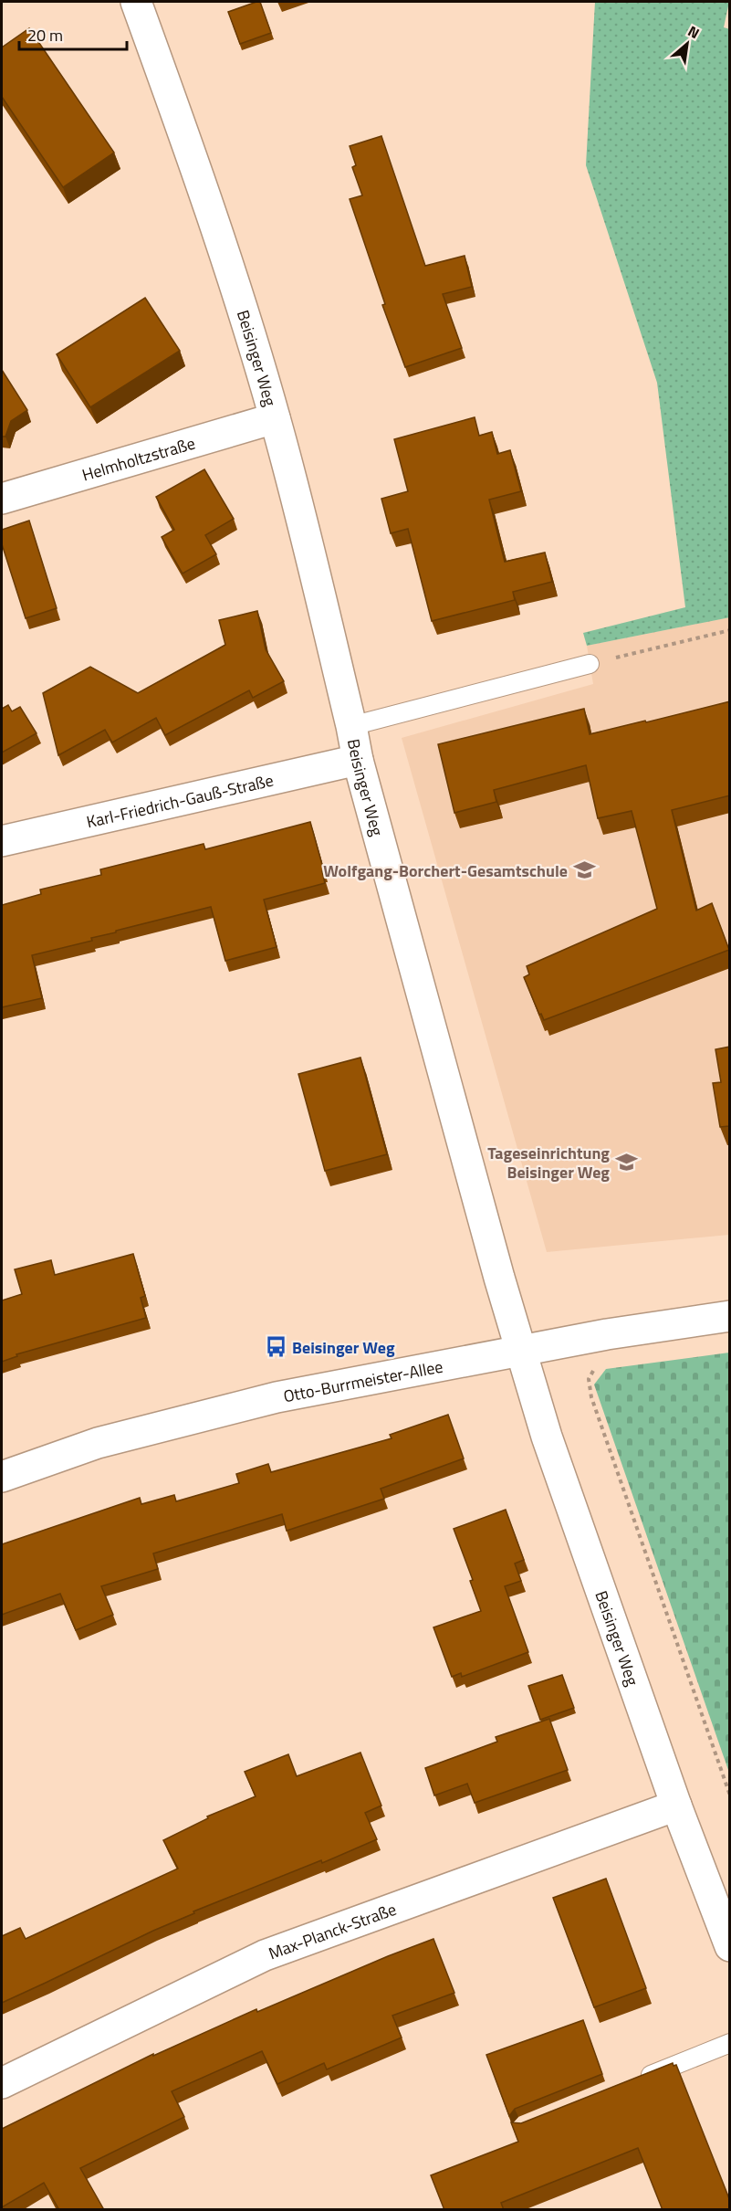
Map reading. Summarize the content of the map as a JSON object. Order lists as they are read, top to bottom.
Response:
{
  "streets": {
    "street": [
      "Beisinger Weg",
      "Helmholtzstraße",
      "Karl-Friedrich-Gauß-Straße",
      "Otto-Burrmeister-Allee",
      "Max-Planck-Straße"
    ]
  },
  "crossings": [
    ["Beisinger Weg", "Helmholtzstraße"],
    ["Beisinger Weg", "Karl-Friedrich-Gauß-Straße"],
    ["Beisinger Weg", "Otto-Burrmeister-Allee"],
    ["Beisinger Weg", "Max-Planck-Straße"]
  ],
  "places": {
    "school or university": ["Wolfgang-Borchert-Gesamtschule", "Tageseinrichtung Beisinger Weg"],
    "bus stop": ["Beisinger Weg"]
  },
  "scale_bar": "20 m",
  "north": "top right"
}
